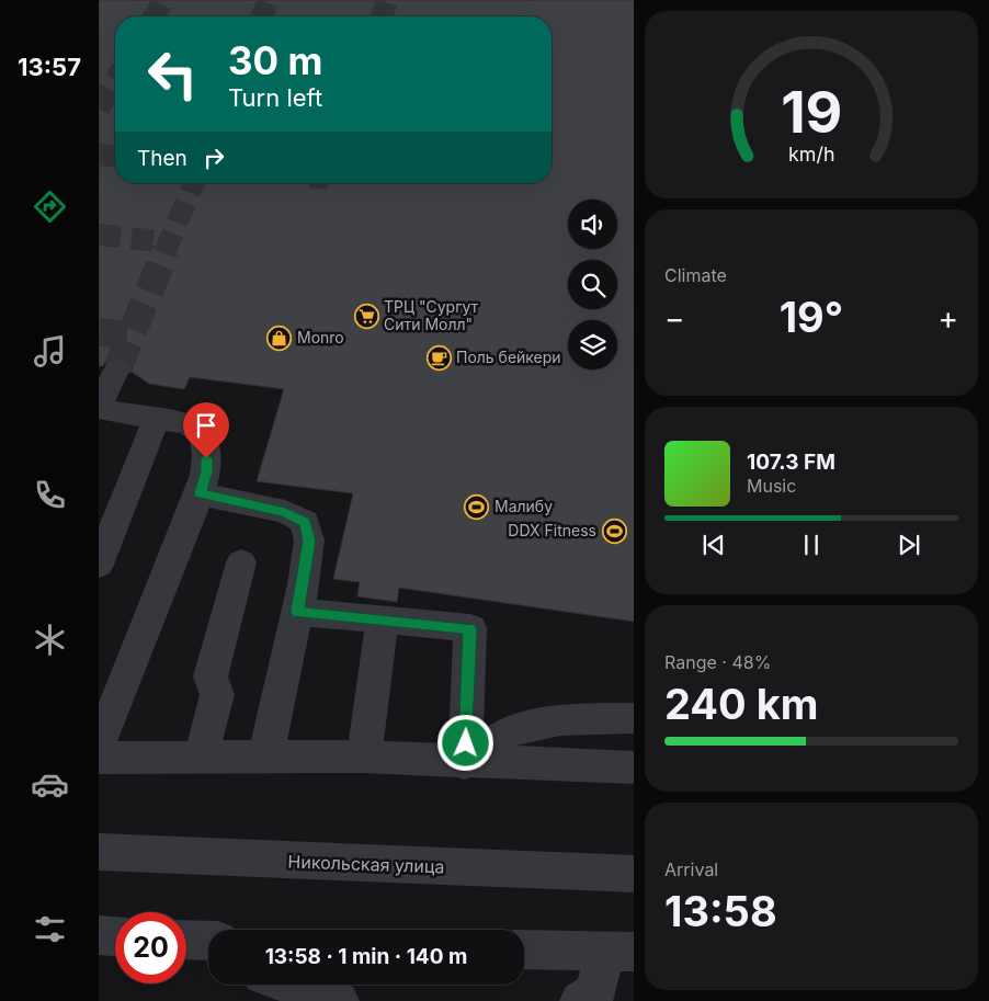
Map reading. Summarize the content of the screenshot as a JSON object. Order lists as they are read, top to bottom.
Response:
{
  "streets": {
    "street": ["Никольская улица"]
  },
  "places": {
    "supermarket": ["ТРЦ \"Сургут Сити Молл\""],
    "shop": ["Monro"],
    "cafe": ["Поль бейкери"],
    "sports": ["Малибу", "DDX Fitness"]
  },
  "page": {
    "tabs": "13:57",
    "turn": ["30 m", "Turn left"],
    "then": "Then",
    "tile": [
      "Climate",
      ["Range · 48%", "240 km"],
      ["Arrival", "13:58"]
    ],
    "heat": ["−", "19°", "+"],
    "song": ["107.3 FM", "Music"],
    "limit": "20",
    "trip": "13:58 · 1 min · 140 m",
    "gauge": ["19", "km/h"]
  }
}
